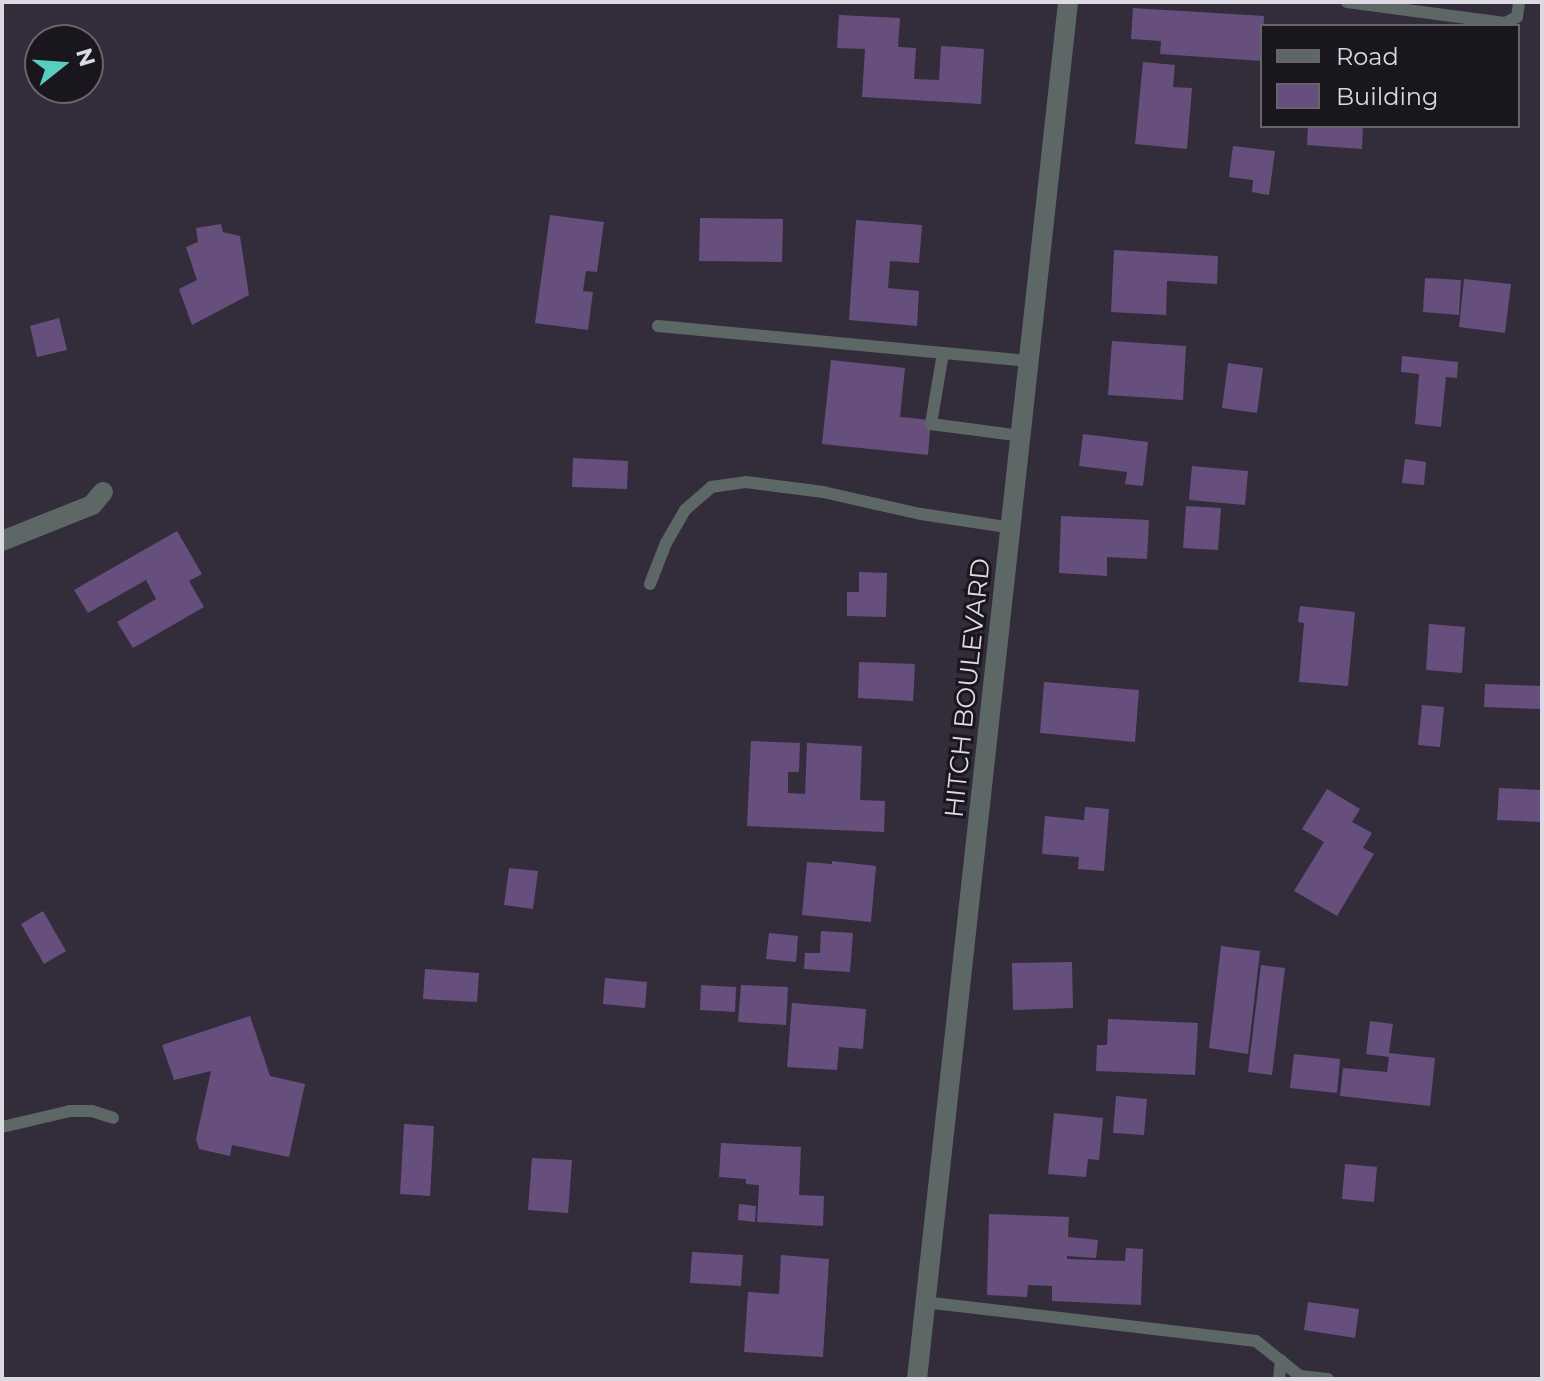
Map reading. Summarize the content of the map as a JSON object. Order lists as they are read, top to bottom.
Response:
{
  "streets": {
    "street": ["HITCH BOULEVARD"]
  },
  "legend": ["Road", "Building"],
  "north": "right"
}
